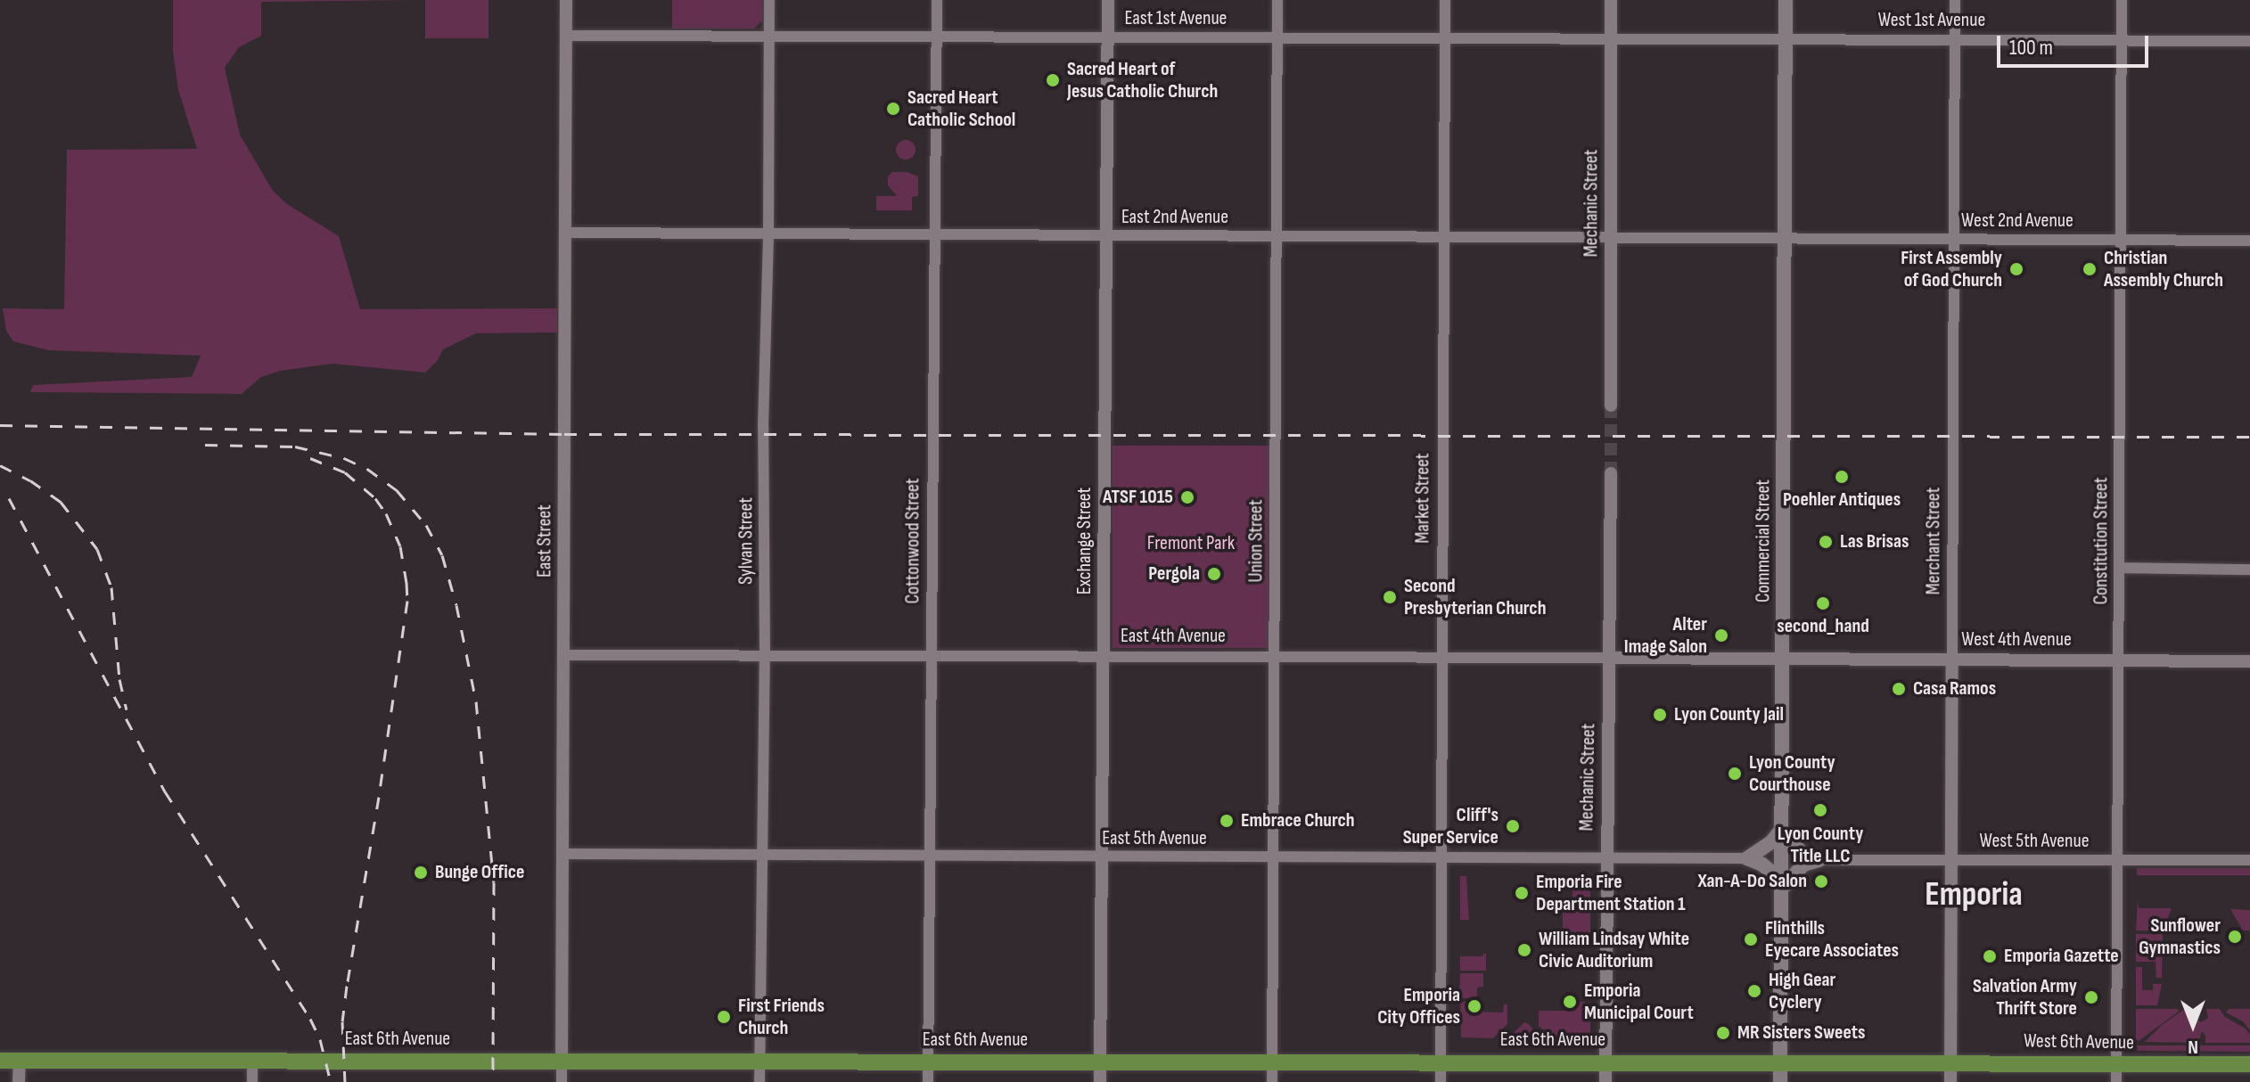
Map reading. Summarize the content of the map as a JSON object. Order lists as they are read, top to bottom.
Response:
{
  "streets": {
    "main road": ["Commercial Street", "East 6th Avenue", "West 6th Avenue"],
    "street": [
      "East 1st Avenue",
      "West 1st Avenue",
      "Mechanic Street",
      "East 2nd Avenue",
      "West 2nd Avenue",
      "Market Street",
      "East Street",
      "Sylvan Street",
      "Cottonwood Street",
      "Exchange Street",
      "Union Street",
      "Merchant Street",
      "Constitution Street",
      "East 4th Avenue",
      "West 4th Avenue",
      "East 5th Avenue",
      "West 5th Avenue"
    ]
  },
  "crossings": [
    ["East 1st Avenue", "West 1st Avenue"],
    ["East 1st Avenue", "Mechanic Street"],
    ["East 1st Avenue", "Market Street"],
    ["East 1st Avenue", "East Street"],
    ["East 1st Avenue", "Sylvan Street"],
    ["East 1st Avenue", "Cottonwood Street"],
    ["East 1st Avenue", "Exchange Street"],
    ["East 1st Avenue", "Union Street"],
    ["East 1st Avenue", "Commercial Street"],
    ["West 1st Avenue", "Commercial Street"],
    ["West 1st Avenue", "Merchant Street"],
    ["West 1st Avenue", "Constitution Street"],
    ["Mechanic Street", "East 2nd Avenue"],
    ["Mechanic Street", "East 4th Avenue"],
    ["Mechanic Street", "East 5th Avenue"],
    ["Mechanic Street", "East 6th Avenue"],
    ["East 2nd Avenue", "West 2nd Avenue"],
    ["East 2nd Avenue", "Market Street"],
    ["East 2nd Avenue", "East Street"],
    ["East 2nd Avenue", "Sylvan Street"],
    ["East 2nd Avenue", "Cottonwood Street"],
    ["East 2nd Avenue", "Exchange Street"],
    ["East 2nd Avenue", "Union Street"],
    ["East 2nd Avenue", "Commercial Street"],
    ["West 2nd Avenue", "Commercial Street"],
    ["West 2nd Avenue", "Merchant Street"],
    ["West 2nd Avenue", "Constitution Street"],
    ["Market Street", "East 4th Avenue"],
    ["Market Street", "East 5th Avenue"],
    ["Market Street", "East 6th Avenue"],
    ["East Street", "East 4th Avenue"],
    ["East Street", "East 5th Avenue"],
    ["East Street", "East 6th Avenue"],
    ["Sylvan Street", "East 4th Avenue"],
    ["Sylvan Street", "East 5th Avenue"],
    ["Sylvan Street", "East 6th Avenue"],
    ["Cottonwood Street", "East 4th Avenue"],
    ["Cottonwood Street", "East 5th Avenue"],
    ["Cottonwood Street", "East 6th Avenue"],
    ["Exchange Street", "East 4th Avenue"],
    ["Exchange Street", "East 5th Avenue"],
    ["Exchange Street", "East 6th Avenue"],
    ["Union Street", "East 4th Avenue"],
    ["Union Street", "East 5th Avenue"],
    ["Union Street", "East 6th Avenue"],
    ["Commercial Street", "East 4th Avenue"],
    ["Commercial Street", "West 4th Avenue"],
    ["Commercial Street", "East 6th Avenue"],
    ["Merchant Street", "West 4th Avenue"],
    ["Merchant Street", "West 5th Avenue"],
    ["Merchant Street", "East 6th Avenue"],
    ["Merchant Street", "West 6th Avenue"],
    ["Constitution Street", "West 4th Avenue"],
    ["Constitution Street", "West 5th Avenue"],
    ["Constitution Street", "West 6th Avenue"],
    ["East 4th Avenue", "West 4th Avenue"],
    ["East 6th Avenue", "West 6th Avenue"]
  ],
  "districts": ["Emporia"],
  "parks": ["Fremont Park"],
  "places": [
    "Sacred Heart of Jesus Catholic Church",
    "Sacred Heart Catholic School",
    "First Assembly of God Church",
    "Christian Assembly Church",
    "Poehler Antiques",
    "ATSF 1015",
    "Las Brisas",
    "Pergola",
    "Second Presbyterian Church",
    "second_hand",
    "Alter Image Salon",
    "Casa Ramos",
    "Lyon County Jail",
    "Lyon County Courthouse",
    "Lyon County Title LLC",
    "Embrace Church",
    "Cliff's Super Service",
    "Bunge Office",
    "Xan-A-Do Salon",
    "Emporia Fire Department Station 1",
    "Sunflower Gymnastics",
    "Flinthills Eyecare Associates",
    "William Lindsay White Civic Auditorium",
    "Emporia Gazette",
    "High Gear Cyclery",
    "Salvation Army Thrift Store",
    "Emporia Municipal Court",
    "Emporia City Offices",
    "First Friends Church",
    "MR Sisters Sweets"
  ],
  "scale_bar": "100 m",
  "north": "bottom"
}
